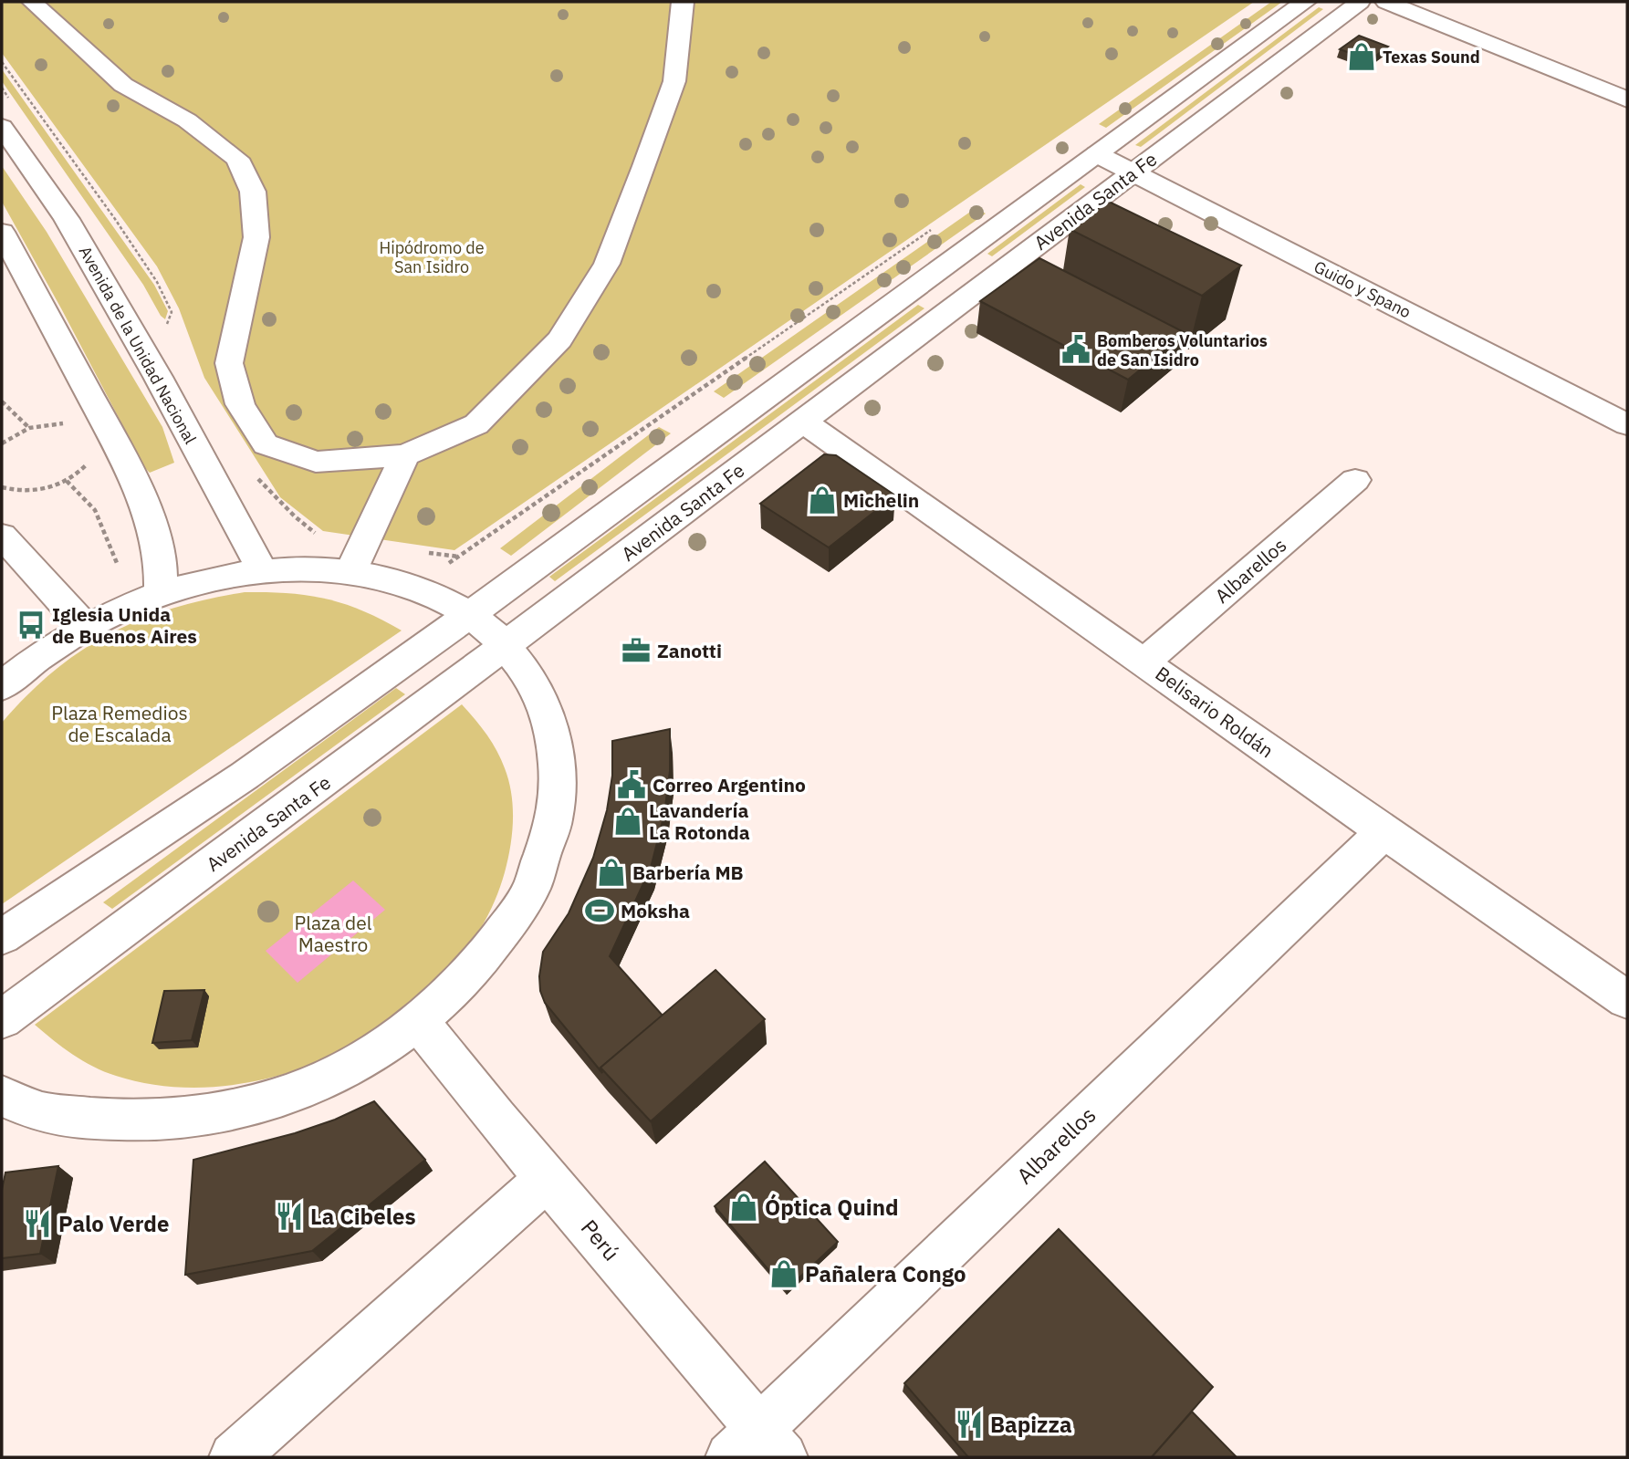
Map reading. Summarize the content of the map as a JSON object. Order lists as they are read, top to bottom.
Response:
{
  "streets": {
    "main road": [
      "Avenida Santa Fe",
      "Guido y Spano",
      "Avenida de la Unidad Nacional",
      "Albarellos",
      "Belisario Roldán",
      "Perú"
    ]
  },
  "crossings": [
    ["Avenida Santa Fe", "Guido y Spano"],
    ["Avenida Santa Fe", "Belisario Roldán"],
    ["Albarellos", "Belisario Roldán"],
    ["Albarellos", "Perú"]
  ],
  "parks": ["Hipódromo de San Isidro", "Plaza Remedios de Escalada", "Plaza del Maestro"],
  "places": {
    "shop": [
      "Texas Sound",
      "Michelin",
      "Lavandería La Rotonda",
      "Barbería MB",
      "Óptica Quind",
      "Pañalera Congo"
    ],
    "public building": ["Bomberos Voluntarios de San Isidro", "Correo Argentino"],
    "bus stop": ["Iglesia Unida de Buenos Aires"],
    "office": ["Zanotti"],
    "sports": ["Moksha"],
    "restaurant": ["La Cibeles", "Palo Verde", "Bapizza"]
  }
}
